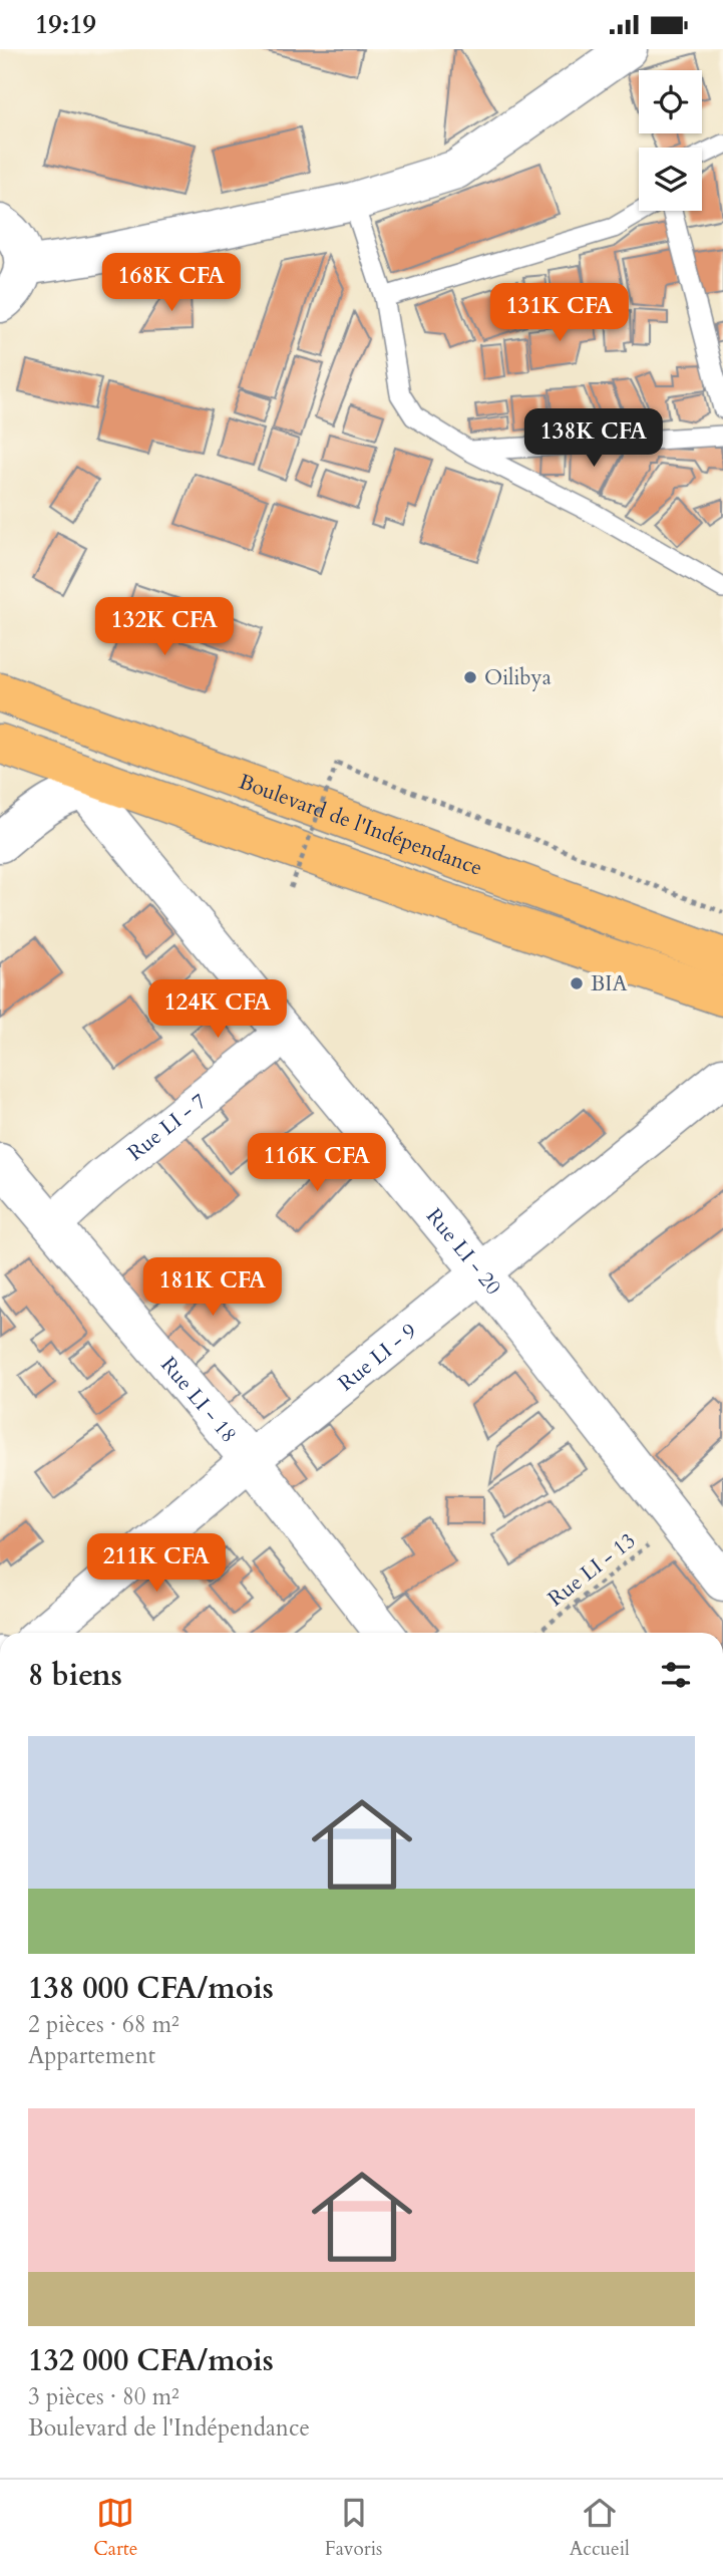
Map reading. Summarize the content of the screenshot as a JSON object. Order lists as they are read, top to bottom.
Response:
{
  "streets": {
    "main road": ["Boulevard de l'Indépendance"],
    "street": [
      "Rue LI - 7",
      "Rue LI - 20",
      "Rue LI - 9",
      "Rue LI - 18"
    ],
    "path": ["Rue LI - 13"]
  },
  "crossings": [
    ["Boulevard de l'Indépendance", "Rue LI - 20"],
    ["Rue LI - 7", "Rue LI - 20"],
    ["Rue LI - 7", "Rue LI - 18"],
    ["Rue LI - 20", "Rue LI - 9"],
    ["Rue LI - 20", "Rue LI - 13"],
    ["Rue LI - 9", "Rue LI - 18"]
  ],
  "places": ["Oilibya", "BIA"],
  "page": {
    "status": "19:19",
    "price": [
      "168K CFA",
      "131K CFA",
      "138K CFA",
      "132K CFA",
      "124K CFA",
      "116K CFA",
      "181K CFA",
      "211K CFA"
    ],
    "heading": "8 biens",
    "list": [
      {
        "name": "138 000 CFA/mois",
        "note": "2 pièces · 68 m² · Appartement"
      },
      {
        "name": "132 000 CFA/mois",
        "note": "3 pièces · 80 m² · Boulevard de l'Indépendance"
      }
    ],
    "tabs": ["Carte", "Favoris", "Accueil"]
  }
}
